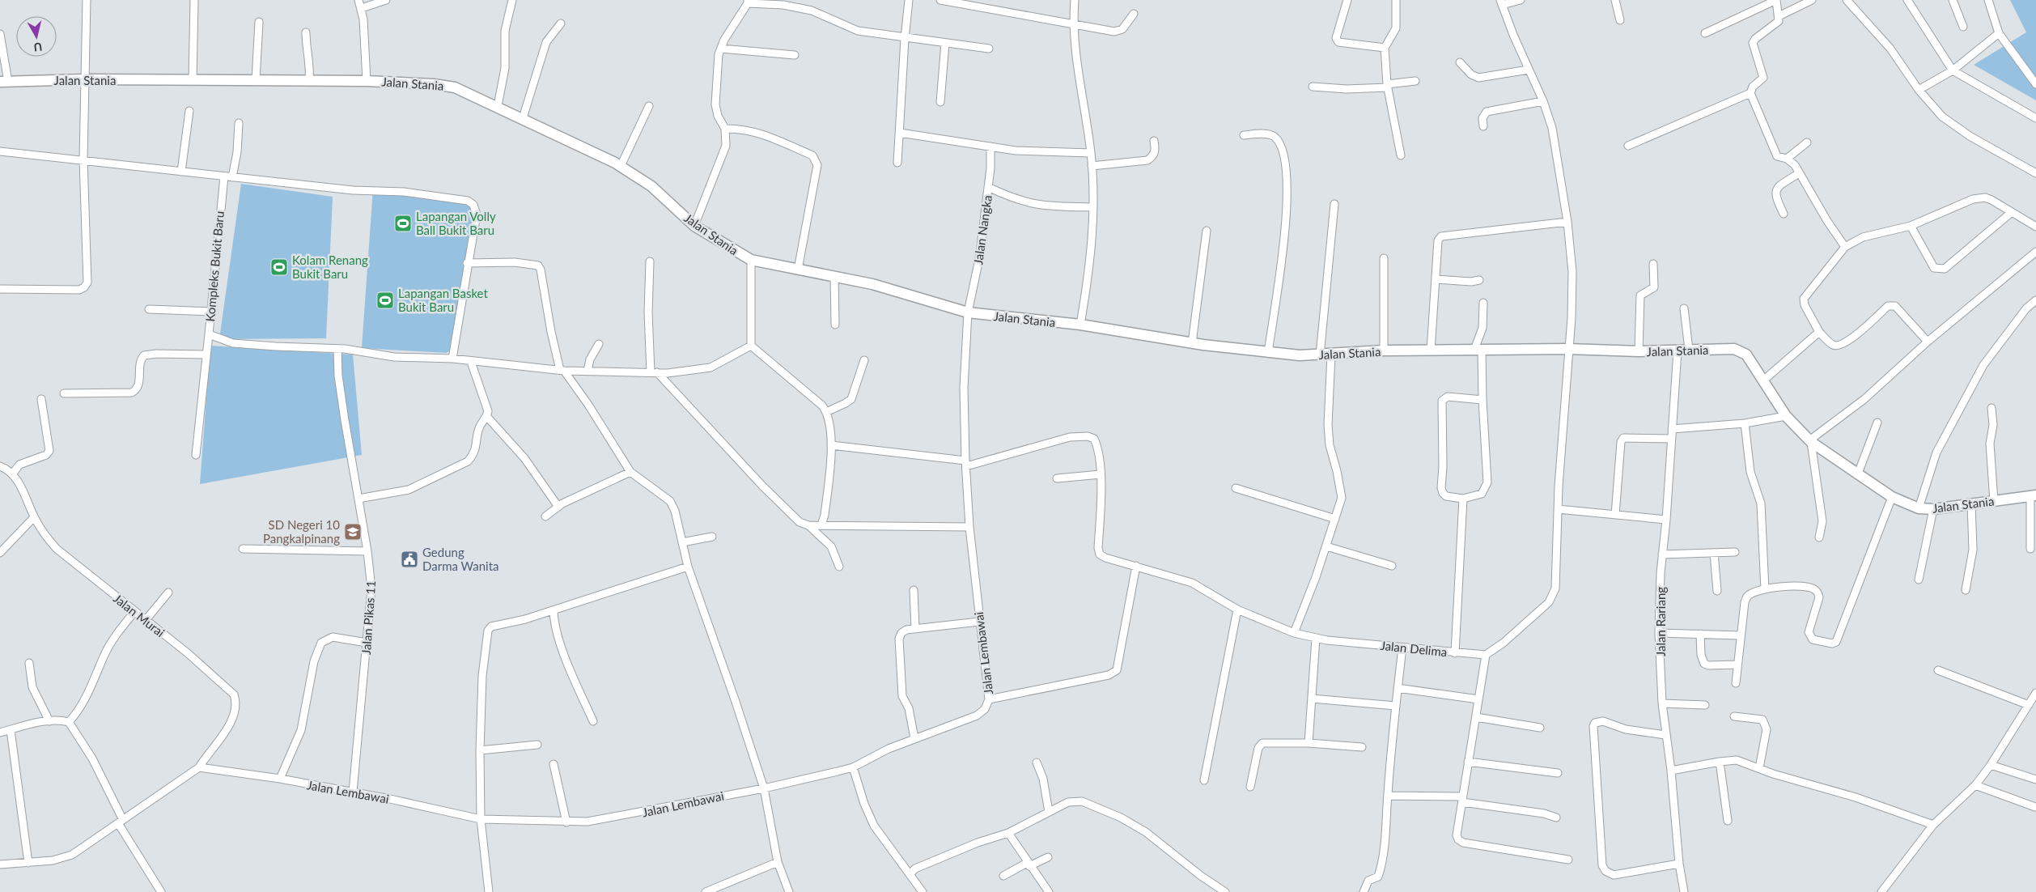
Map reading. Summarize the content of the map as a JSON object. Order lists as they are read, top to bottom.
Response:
{
  "streets": {
    "street": [
      "Jalan Stania",
      "Jalan Nangka",
      "Kompleks Bukit Baru",
      "Jalan Murai",
      "Jalan Pikas 11",
      "Jalan Rariang",
      "Jalan Delima",
      "Jalan Lembawai"
    ]
  },
  "crossings": [
    ["Jalan Stania", "Jalan Nangka"],
    ["Jalan Stania", "Jalan Rariang"],
    ["Jalan Stania", "Jalan Lembawai"],
    ["Jalan Nangka", "Jalan Lembawai"],
    ["Kompleks Bukit Baru", "Jalan Pikas 11"],
    ["Jalan Murai", "Jalan Lembawai"],
    ["Jalan Pikas 11", "Jalan Lembawai"]
  ],
  "places": {
    "sports": ["Lapangan Volly Ball Bukit Baru", "Kolam Renang Bukit Baru", "Lapangan Basket Bukit Baru"],
    "school or university": ["SD Negeri 10 Pangkalpinang"],
    "public building": ["Gedung Darma Wanita"]
  },
  "north": "bottom"
}
